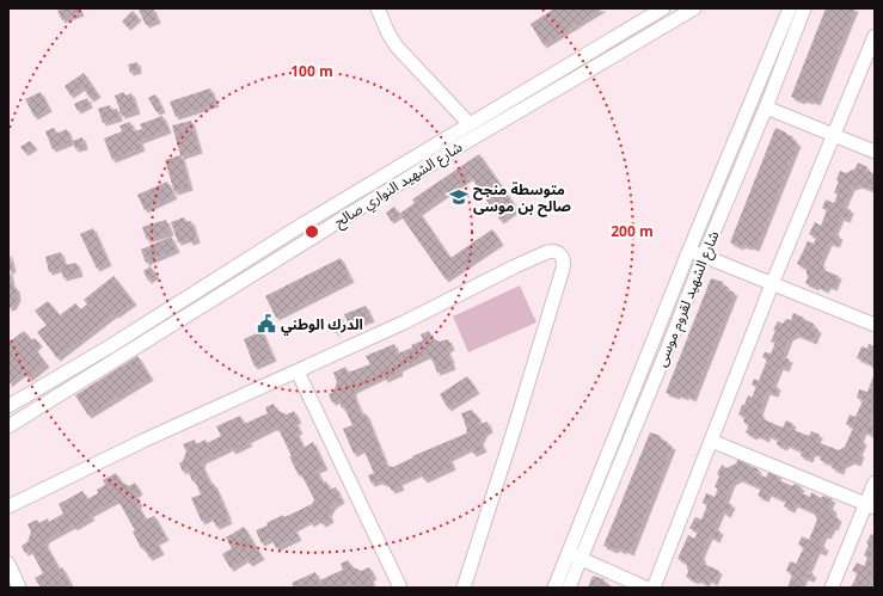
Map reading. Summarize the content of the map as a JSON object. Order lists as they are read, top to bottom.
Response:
{
  "streets": {
    "street": ["شارع الشهيد النواري صالح", "شارع الشهيد لقروم موسى"]
  },
  "places": {
    "school or university": ["متوسطة منجح صالح بن موسى"],
    "public building": ["الدرك الوطني"]
  },
  "rings": ["100 m", "200 m"]
}
